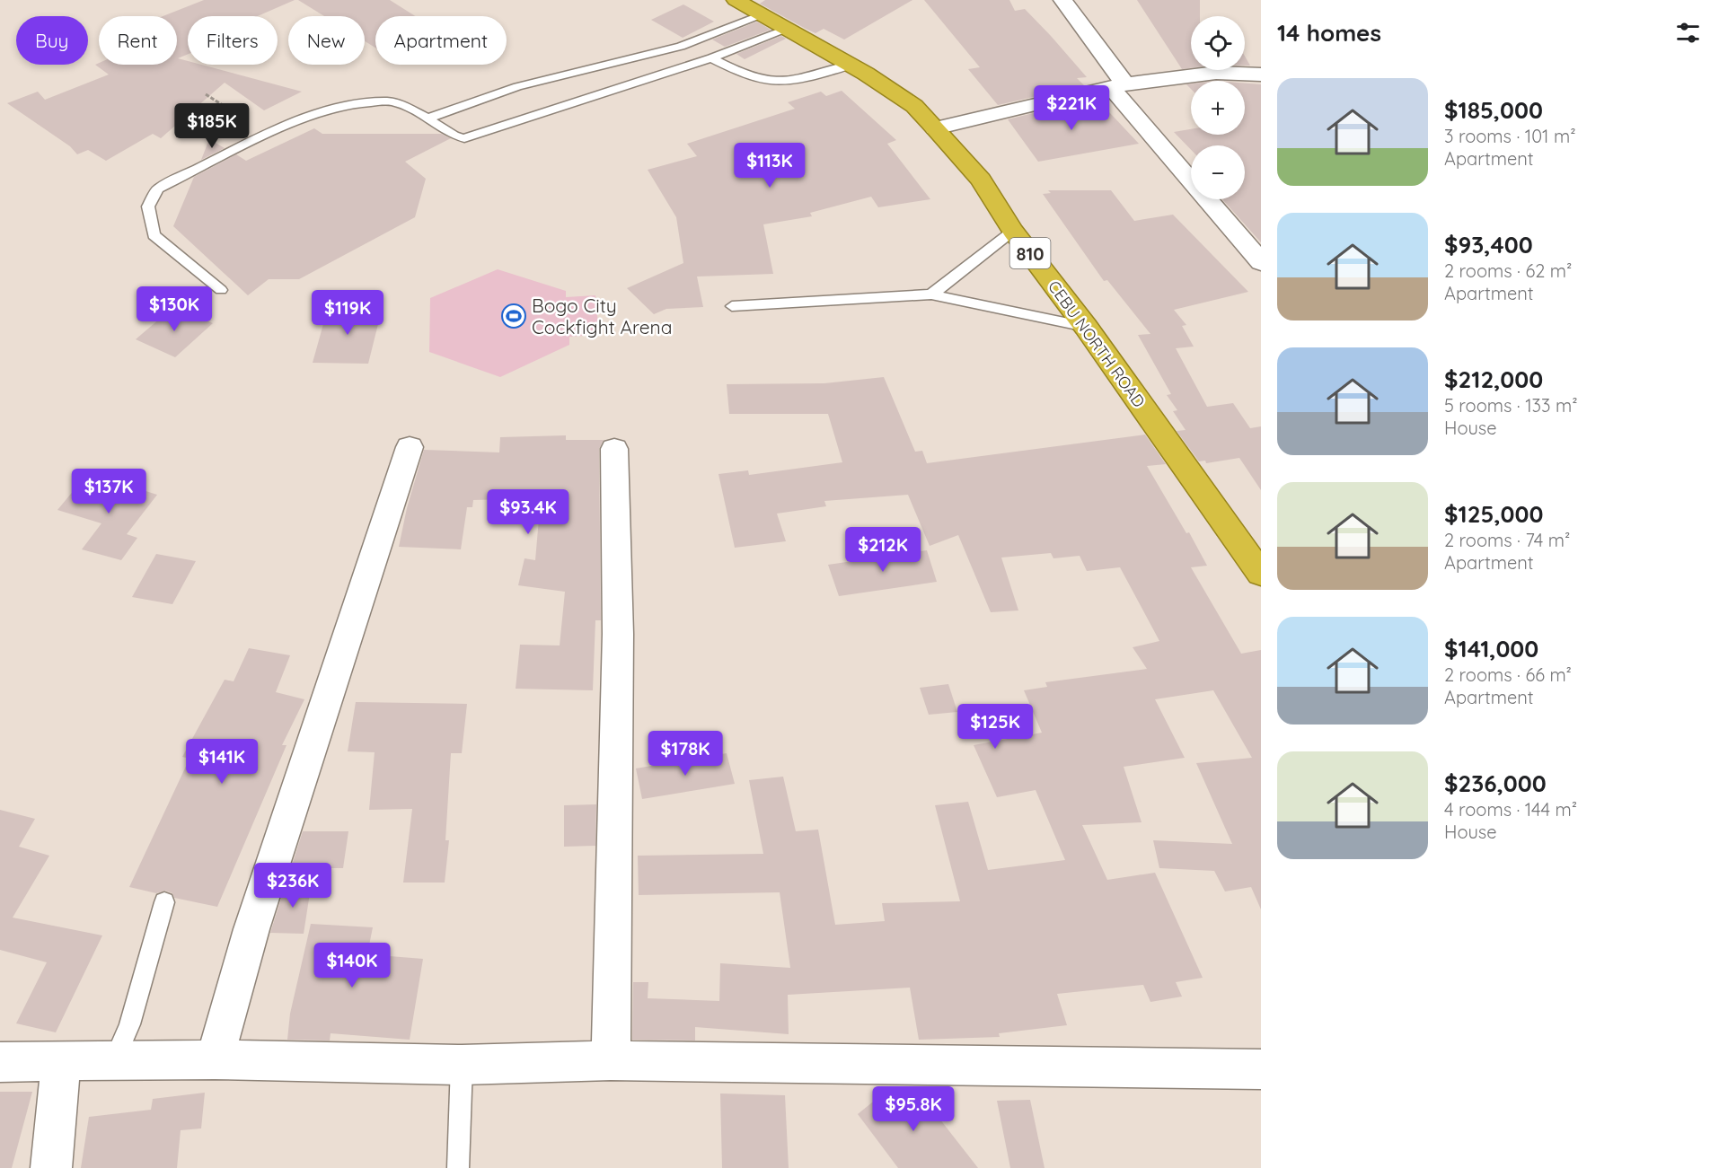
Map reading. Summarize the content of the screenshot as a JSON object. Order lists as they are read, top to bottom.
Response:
{
  "streets": {
    "highway": ["810", "CEBU NORTH ROAD"]
  },
  "places": {
    "sports": ["Bogo City Cockfight Arena"]
  },
  "page": {
    "heading": "14 homes",
    "map_buttons": ["+", "−"],
    "chip": [
      "Buy",
      "Rent",
      "Filters",
      "New",
      "Apartment"
    ],
    "list": [
      {
        "name": "$185,000",
        "note": "3 rooms · 101 m² · Apartment"
      },
      {
        "name": "$93,400",
        "note": "2 rooms · 62 m² · Apartment"
      },
      {
        "name": "$212,000",
        "note": "5 rooms · 133 m² · House"
      },
      {
        "name": "$125,000",
        "note": "2 rooms · 74 m² · Apartment"
      },
      {
        "name": "$141,000",
        "note": "2 rooms · 66 m² · Apartment"
      },
      {
        "name": "$236,000",
        "note": "4 rooms · 144 m² · House"
      }
    ],
    "price": [
      "$221K",
      "$185K",
      "$113K",
      "$130K",
      "$119K",
      "$137K",
      "$93.4K",
      "$212K",
      "$125K",
      "$178K",
      "$141K",
      "$236K",
      "$140K",
      "$95.8K"
    ]
  }
}
